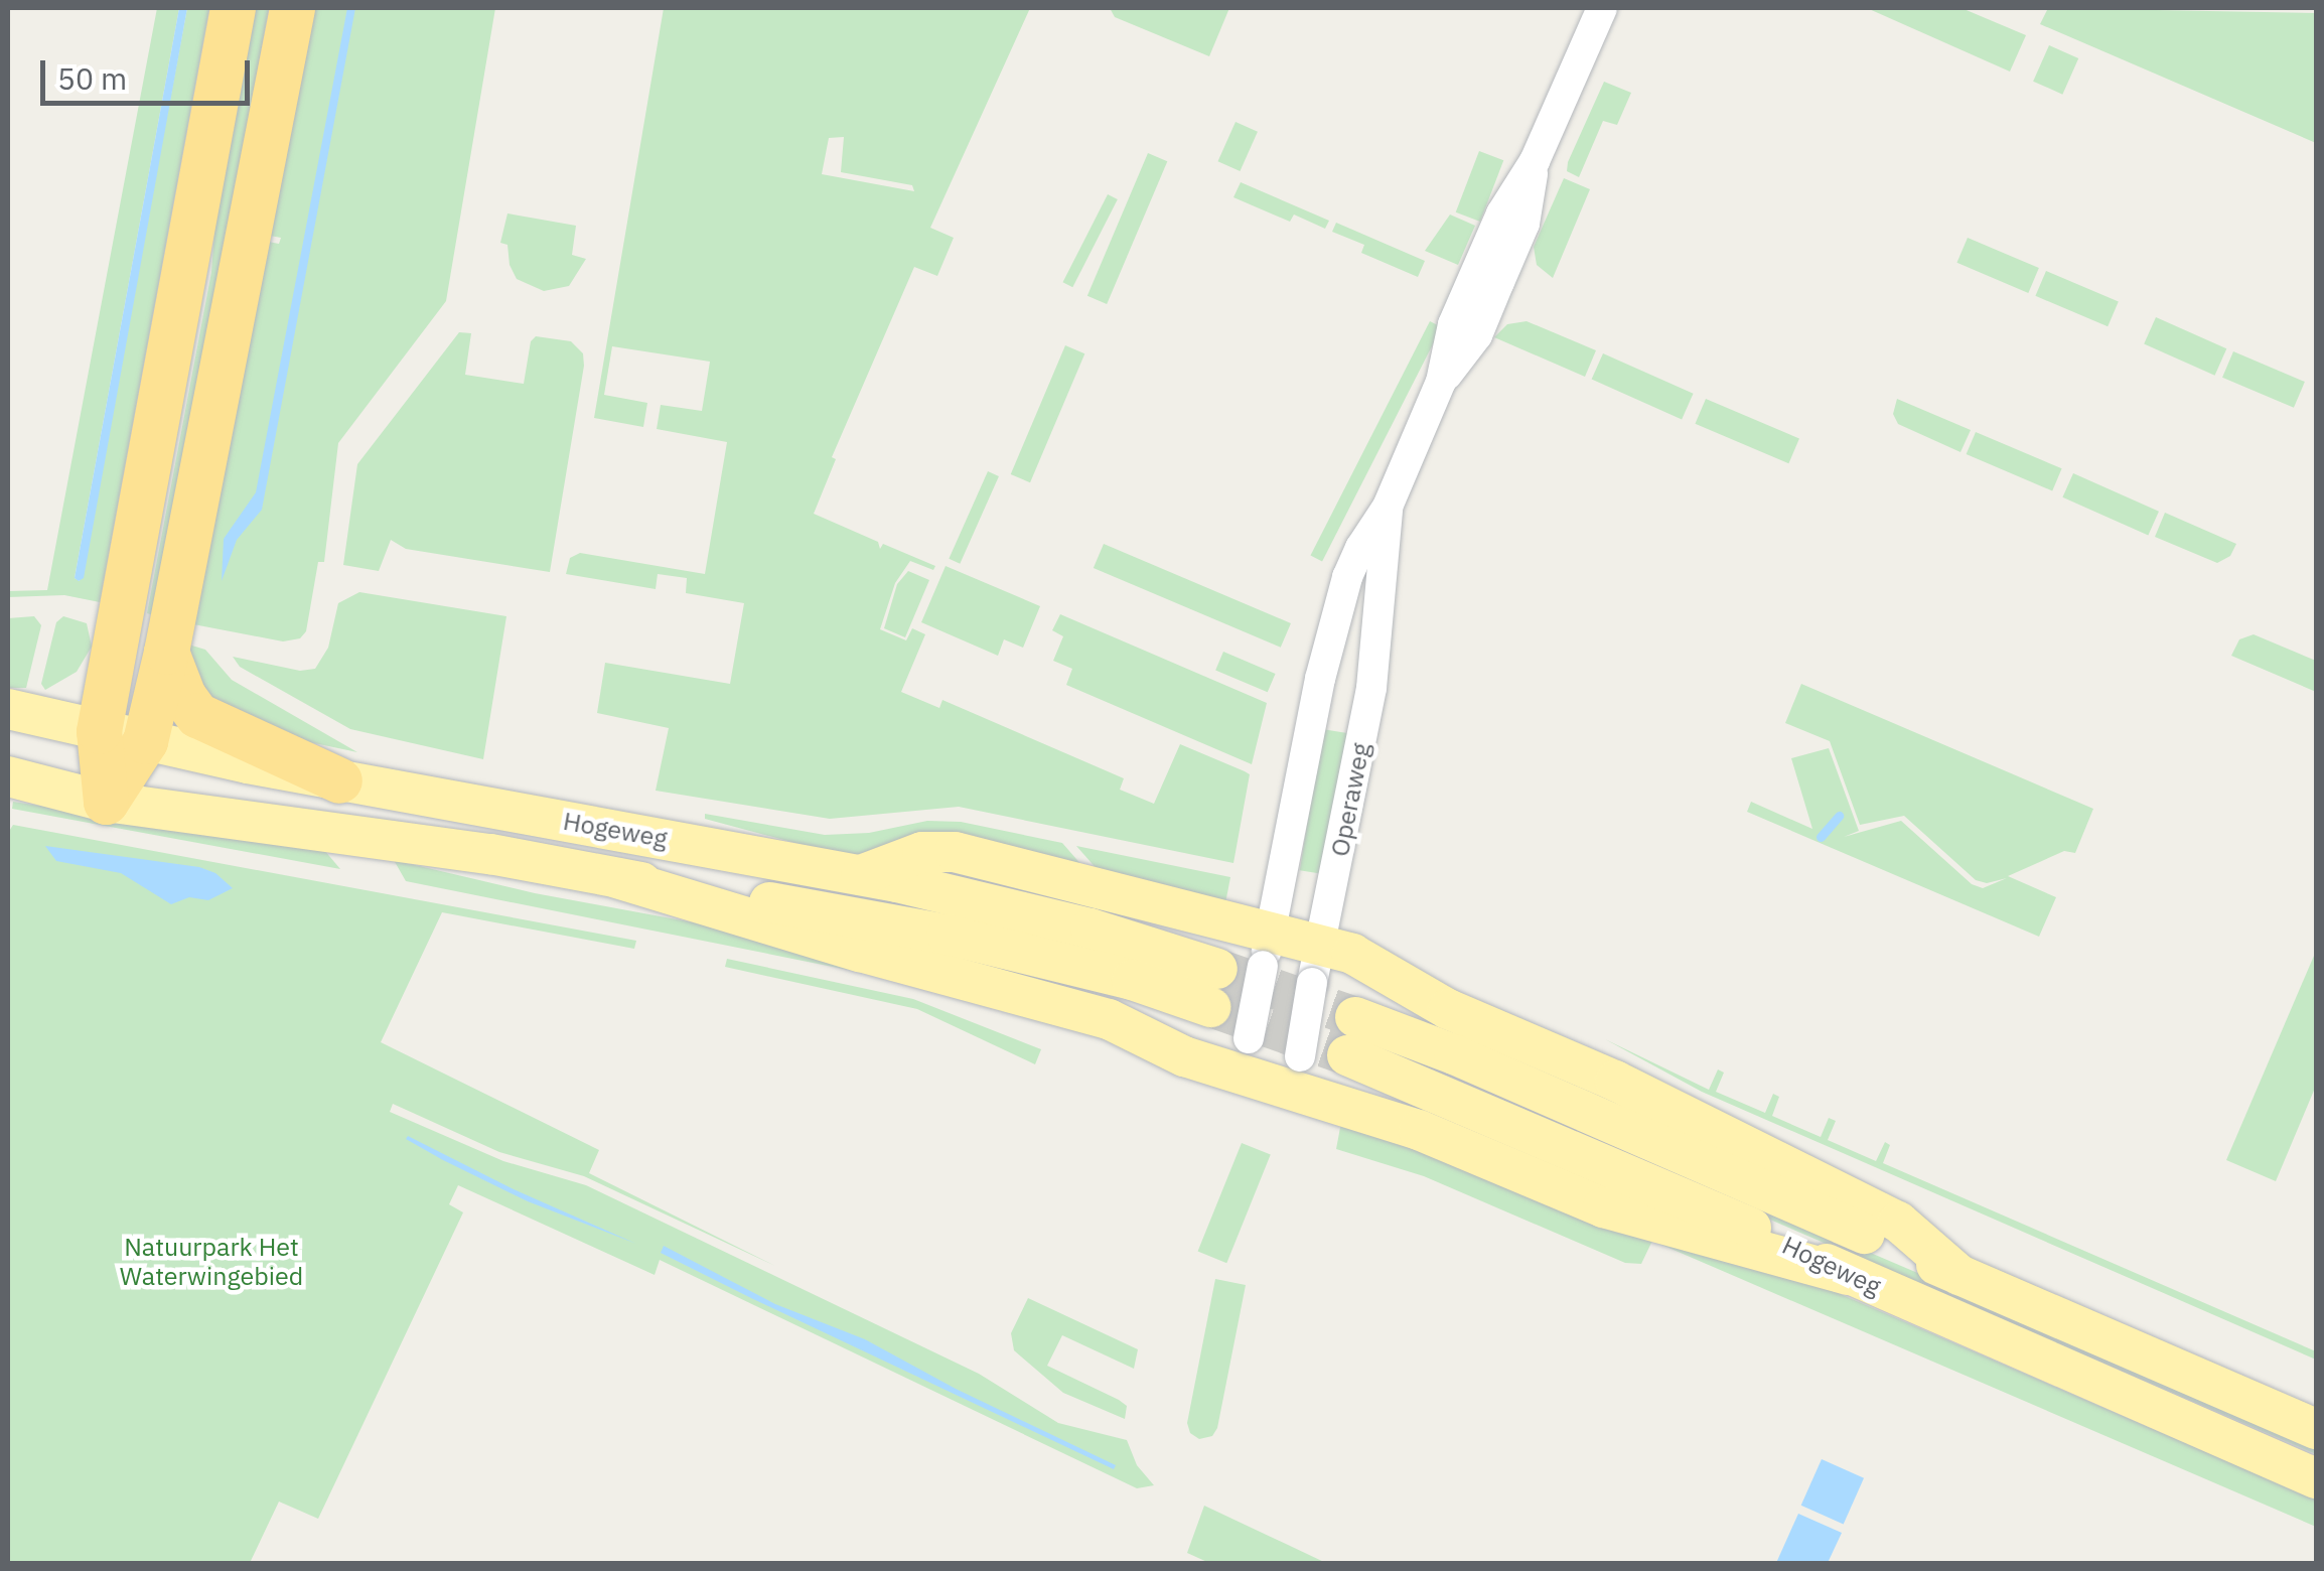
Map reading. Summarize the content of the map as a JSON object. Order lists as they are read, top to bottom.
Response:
{
  "streets": {
    "main road": ["Hogeweg"],
    "street": ["Operaweg"]
  },
  "parks": ["Natuurpark Het Waterwingebied"],
  "scale_bar": "50 m"
}
